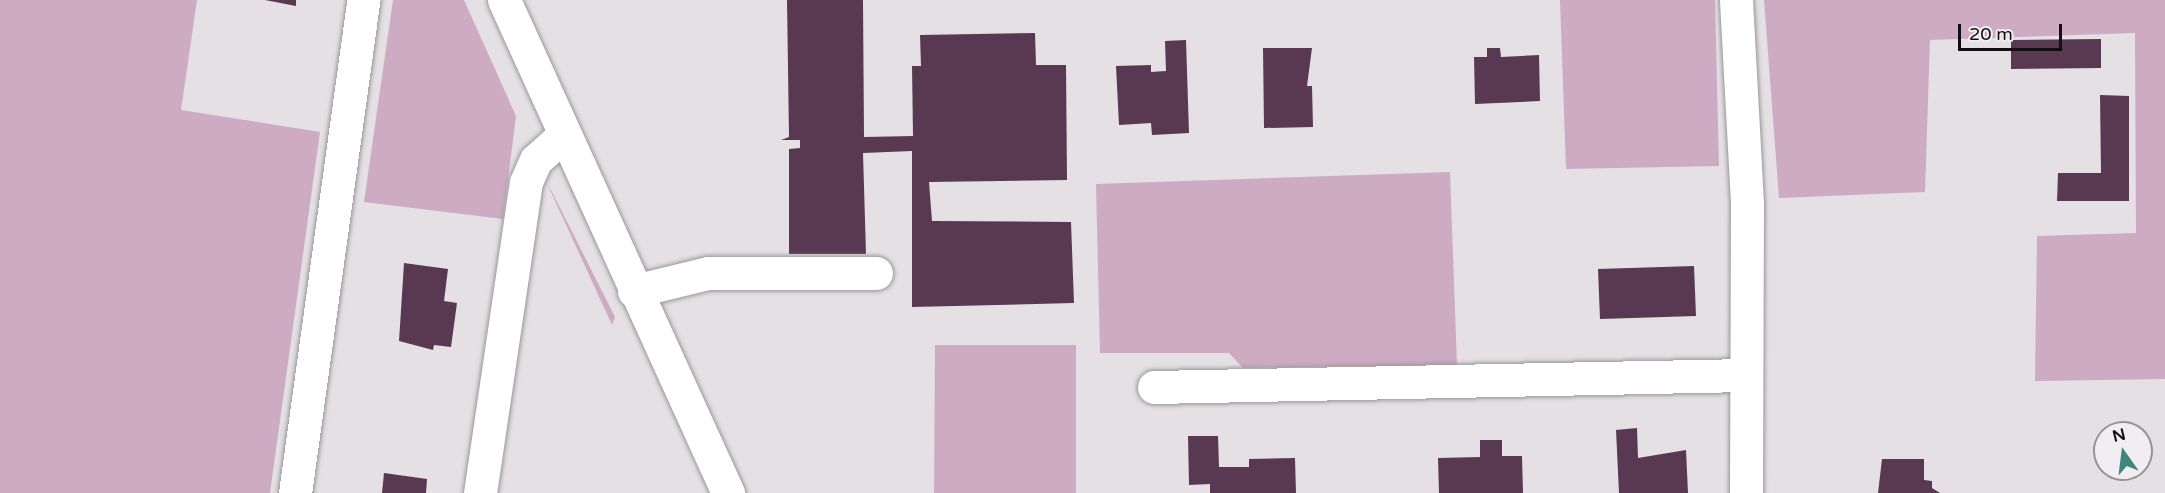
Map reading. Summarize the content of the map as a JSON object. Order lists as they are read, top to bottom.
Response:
{
  "scale_bar": "20 m",
  "north": "top"
}
